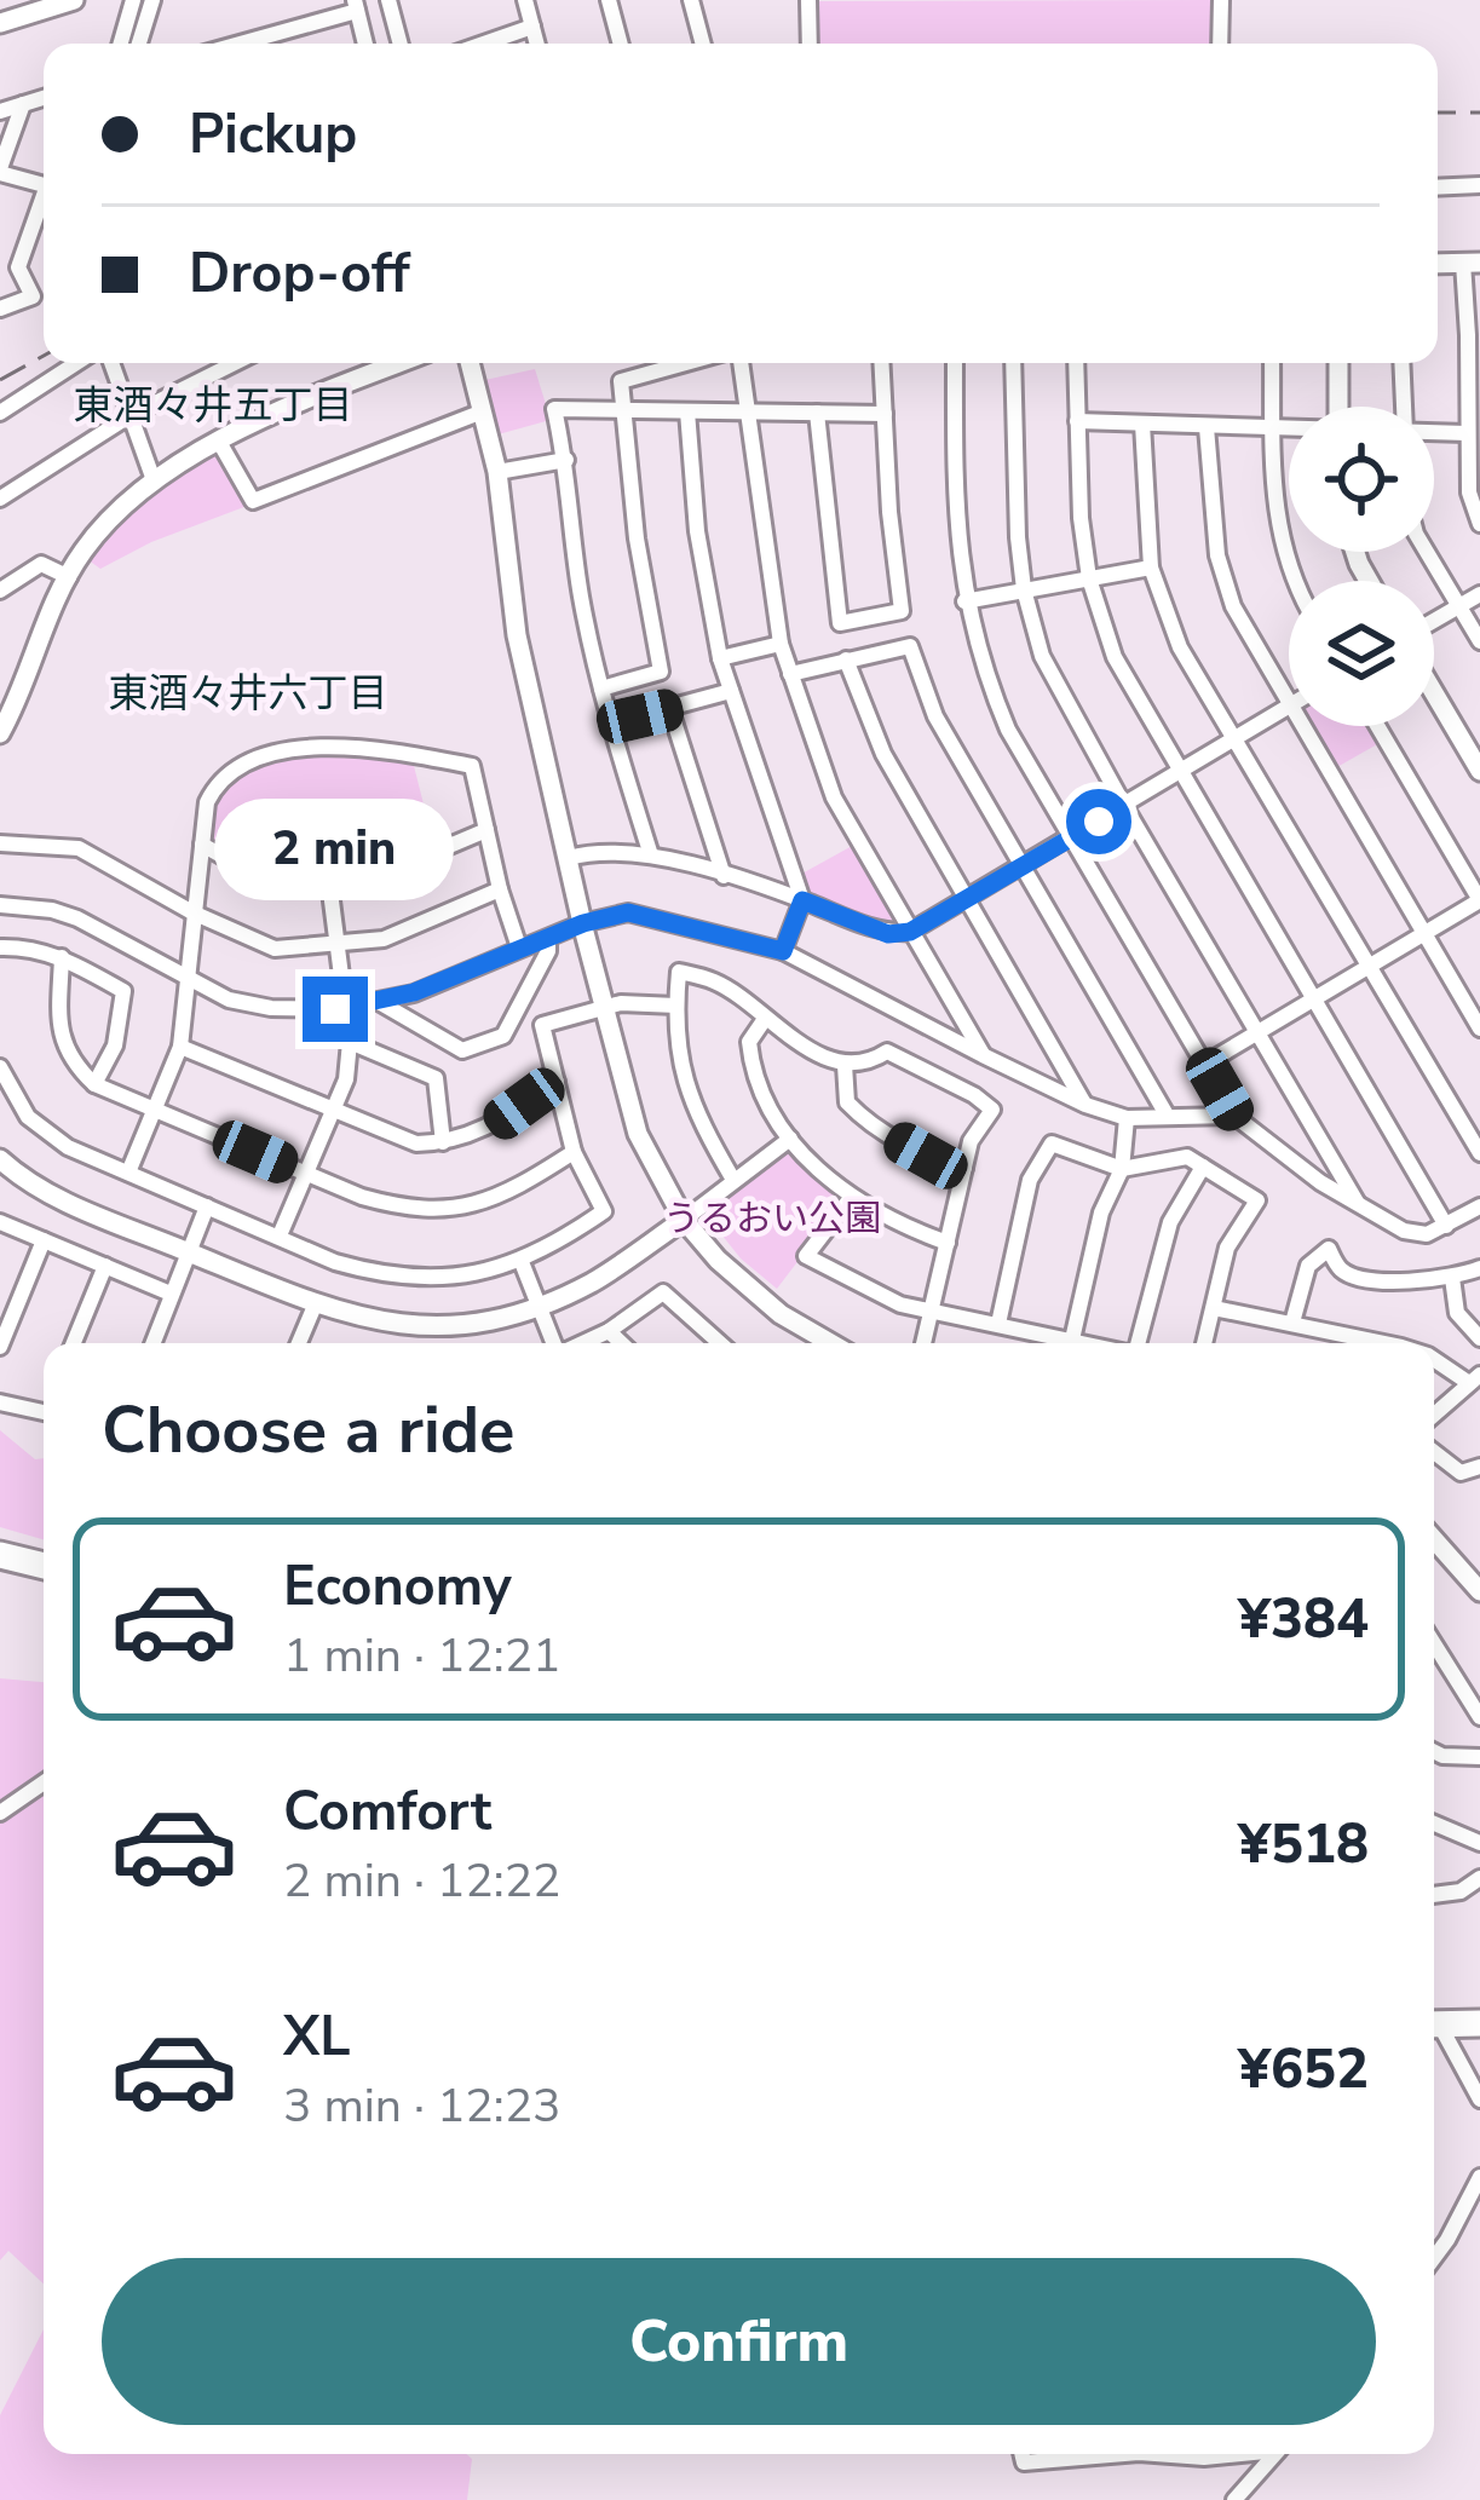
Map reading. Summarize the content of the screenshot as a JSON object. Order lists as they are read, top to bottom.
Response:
{
  "districts": ["東酒々井五丁目", "東酒々井六丁目"],
  "parks": ["うるおい公園"],
  "page": {
    "banner": ["Pickup", "Drop-off"],
    "bubble": "2 min",
    "heading": "Choose a ride",
    "list": [
      {
        "name": "Economy",
        "note": "1 min · 12:21",
        "value": "¥384"
      },
      {
        "name": "Comfort",
        "note": "2 min · 12:22",
        "value": "¥518"
      },
      {
        "name": "XL",
        "note": "3 min · 12:23",
        "value": "¥652"
      }
    ],
    "buttons": "Confirm"
  }
}
